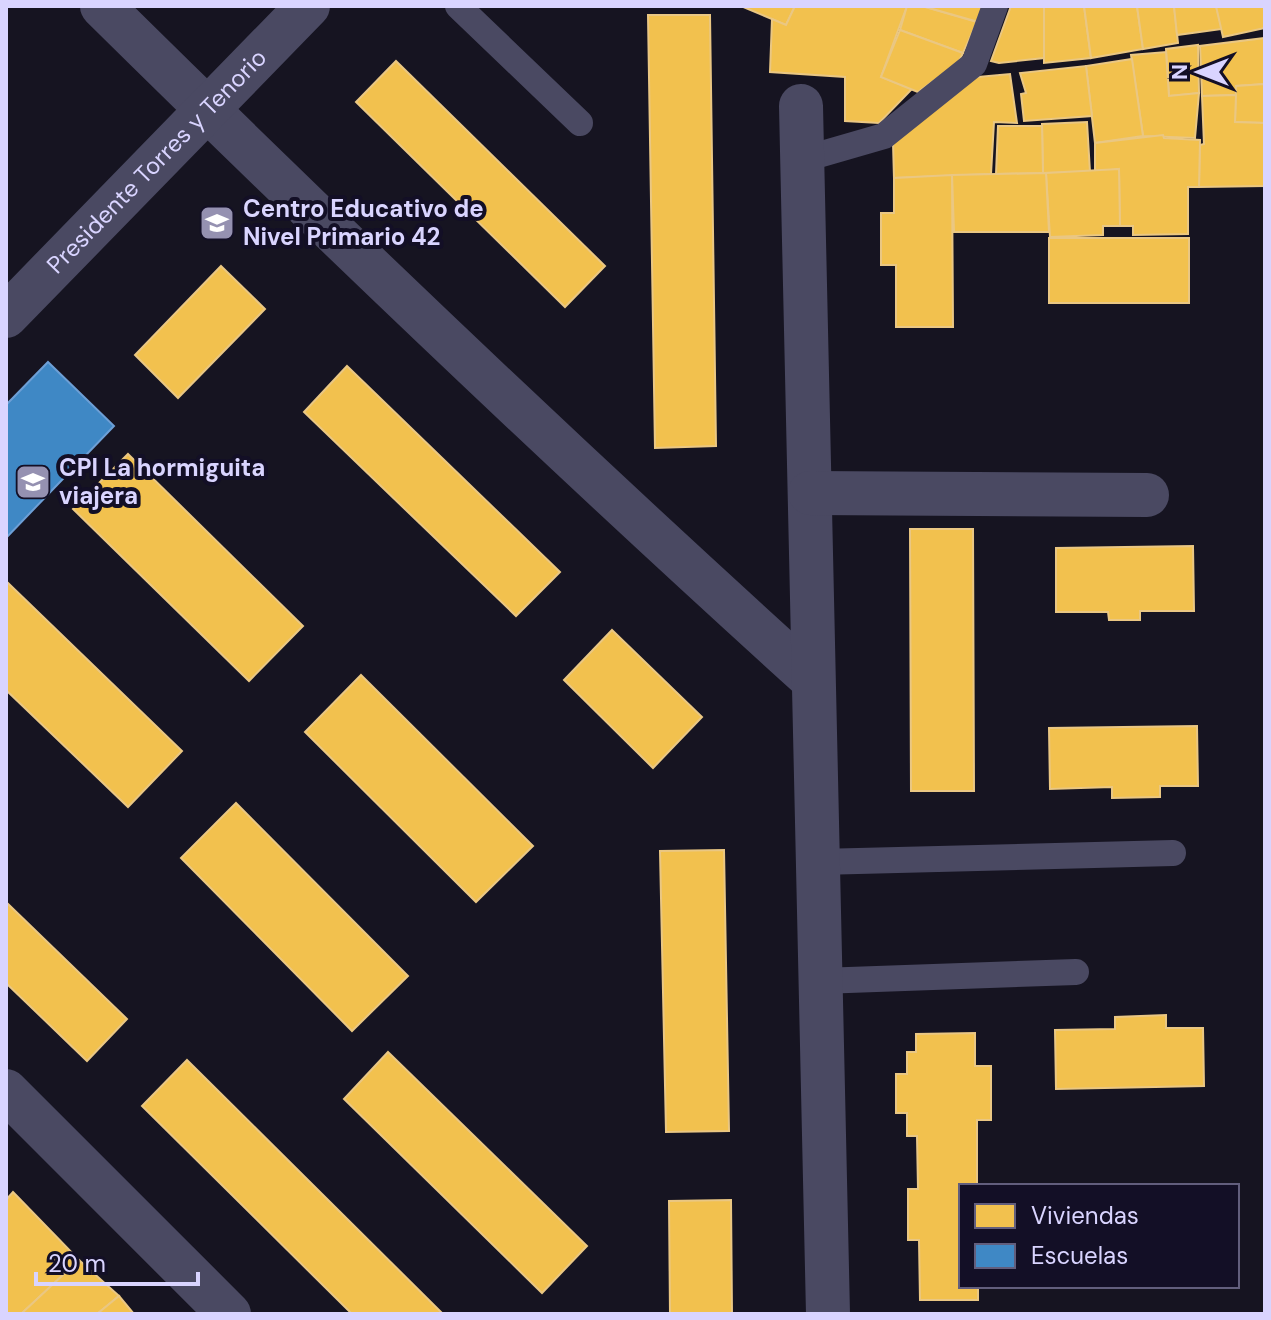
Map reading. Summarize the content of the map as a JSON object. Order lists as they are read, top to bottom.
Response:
{
  "streets": {
    "street": ["Presidente Torres y Tenorio"]
  },
  "places": {
    "school or university": ["Centro Educativo de Nivel Primario 42", "CPI La hormiguita viajera"]
  },
  "legend": ["Viviendas", "Escuelas"],
  "scale_bar": "20 m",
  "north": "left"
}
